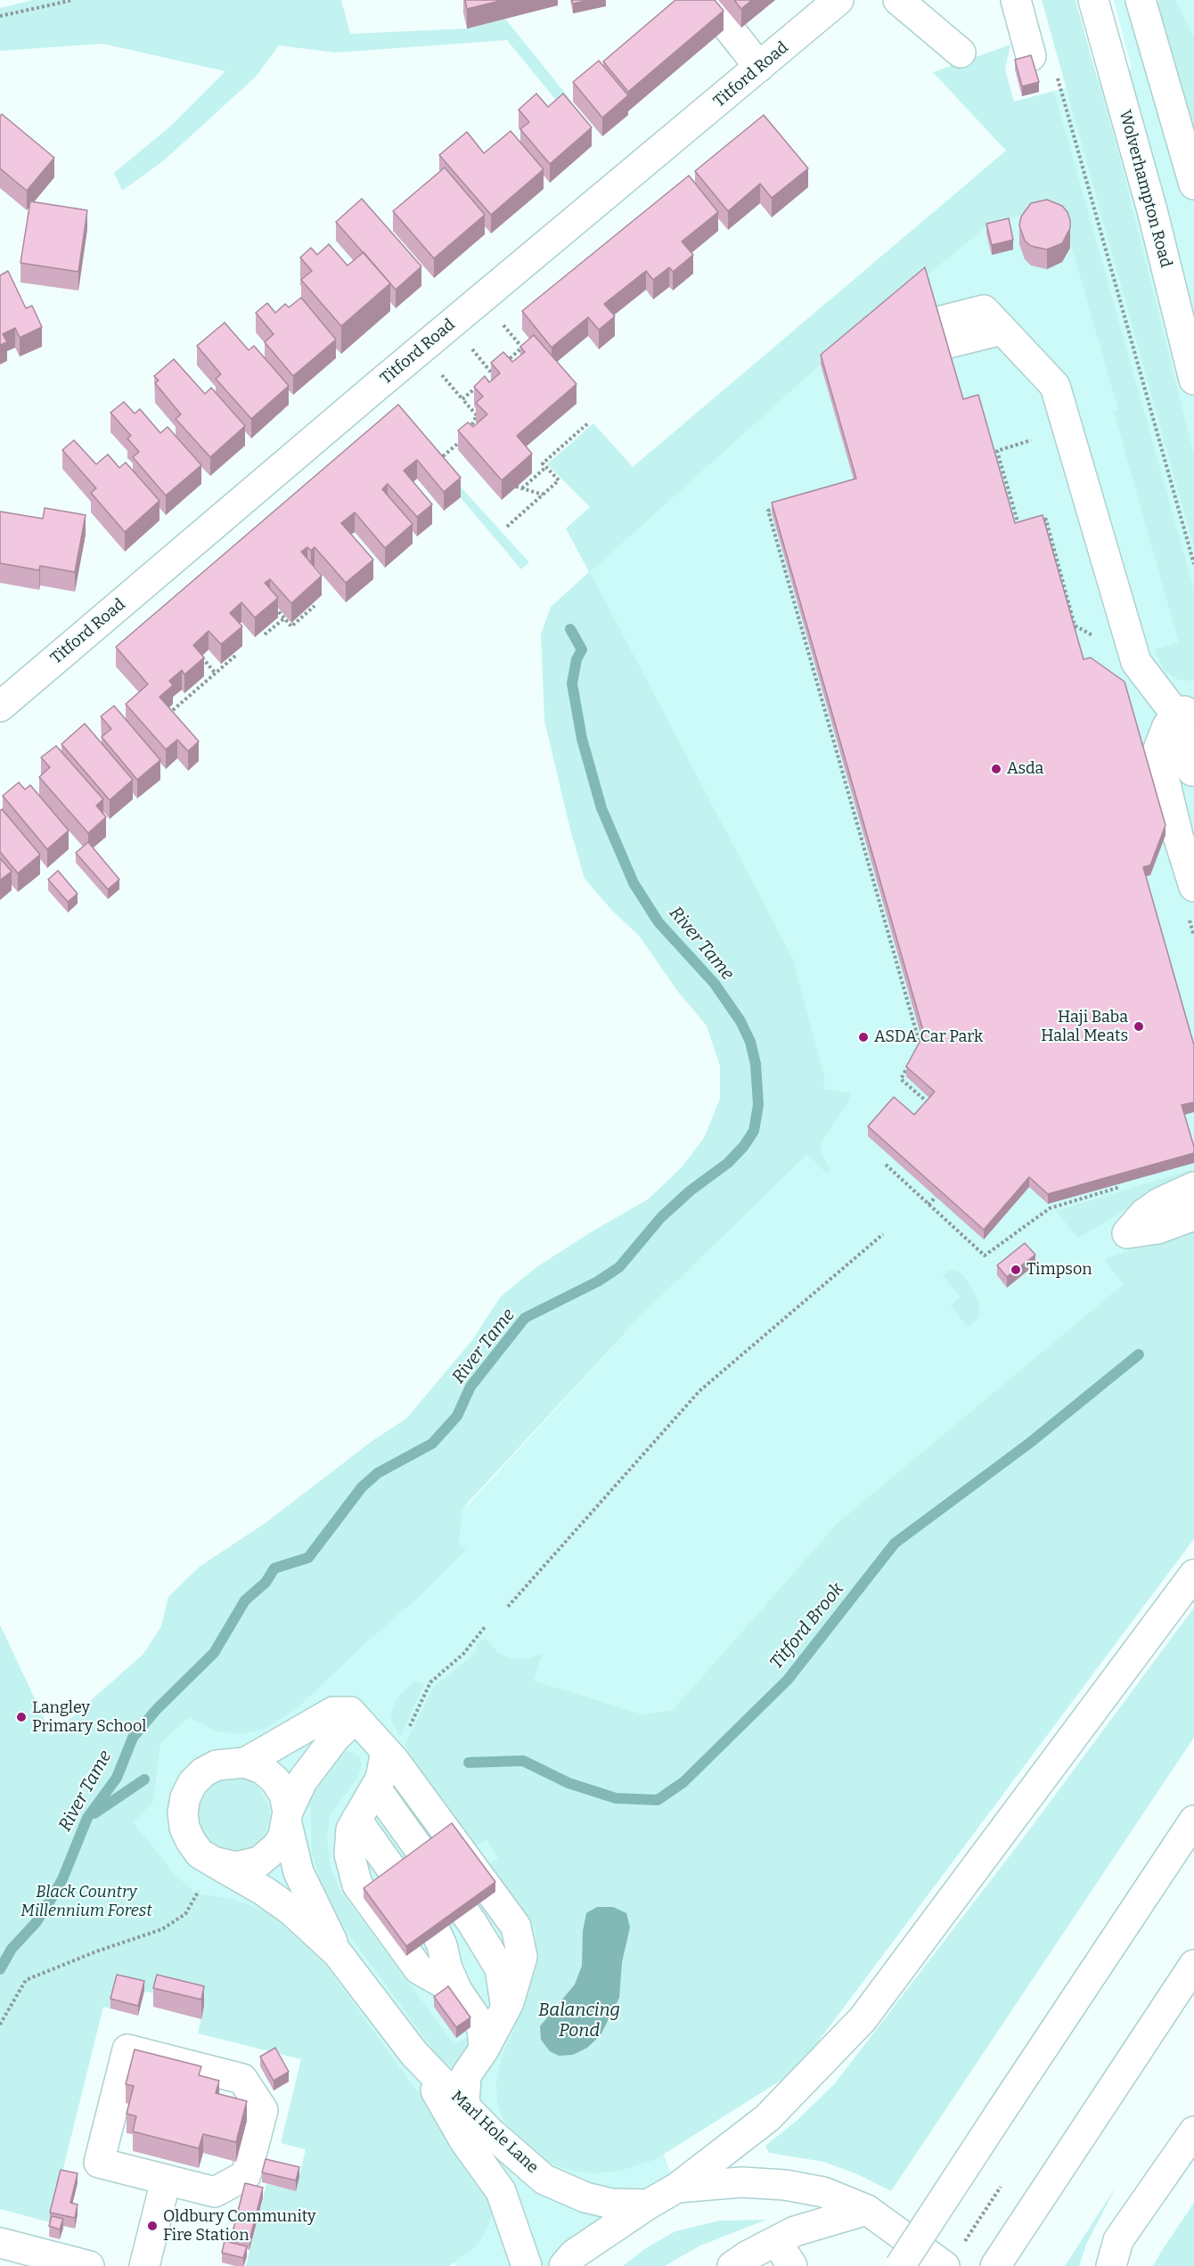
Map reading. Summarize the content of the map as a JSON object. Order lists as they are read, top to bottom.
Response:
{
  "streets": {
    "main road": ["Titford Road", "Wolverhampton Road", "Marl Hole Lane"]
  },
  "water": ["River Tame", "Titford Brook", "Balancing Pond"],
  "parks": ["Black Country Millennium Forest"],
  "places": [
    "Asda",
    "Haji Baba Halal Meats",
    "ASDA Car Park",
    "Timpson",
    "Langley Primary School",
    "Oldbury Community Fire Station"
  ]
}
